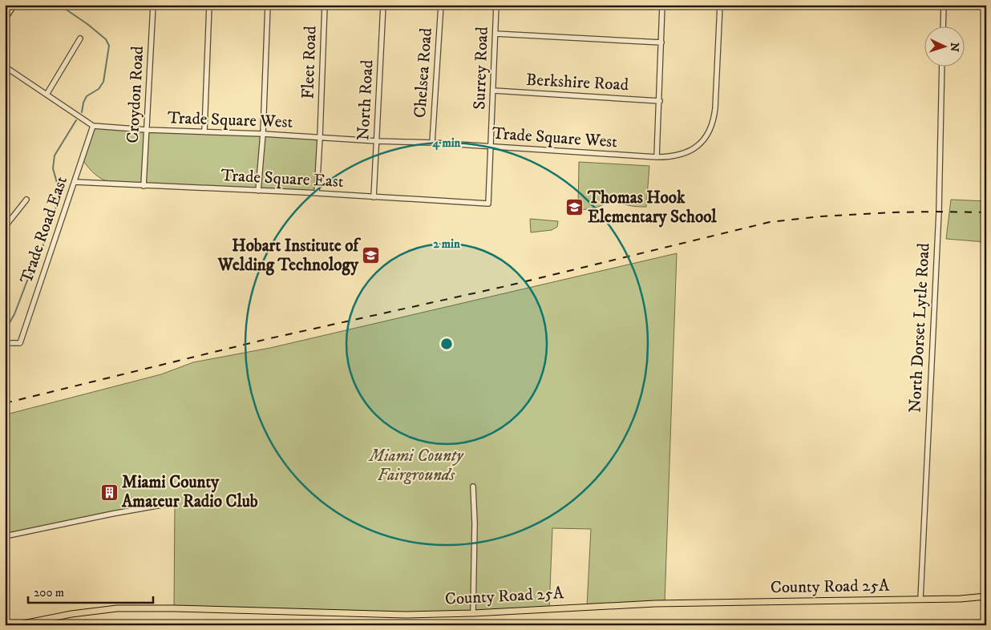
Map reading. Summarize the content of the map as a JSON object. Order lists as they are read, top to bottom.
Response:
{
  "streets": {
    "main road": ["County Road 25A"],
    "street": [
      "Fleet Road",
      "Surrey Road",
      "Chelsea Road",
      "Berkshire Road",
      "Croydon Road",
      "North Road",
      "Trade Square West",
      "Trade Square East",
      "Trade Road East",
      "North Dorset Lytle Road"
    ]
  },
  "crossings": [
    ["Fleet Road", "Trade Square West"],
    ["Fleet Road", "Trade Square East"],
    ["Surrey Road", "Berkshire Road"],
    ["Surrey Road", "Trade Square West"],
    ["Surrey Road", "Trade Square East"],
    ["Chelsea Road", "Trade Square West"],
    ["Croydon Road", "Trade Square West"],
    ["Croydon Road", "Trade Square East"],
    ["North Road", "Trade Square West"],
    ["North Road", "Trade Square East"],
    ["Trade Square West", "Trade Road East"],
    ["Trade Square East", "Trade Road East"],
    ["North Dorset Lytle Road", "County Road 25A"]
  ],
  "parks": ["Miami County Fairgrounds"],
  "places": {
    "school or university": ["Thomas Hook Elementary School", "Hobart Institute of Welding Technology"],
    "building": ["Miami County Amateur Radio Club"]
  },
  "scale_bar": "200 m",
  "north": "right",
  "rings": ["4 min", "2 min"]
}
